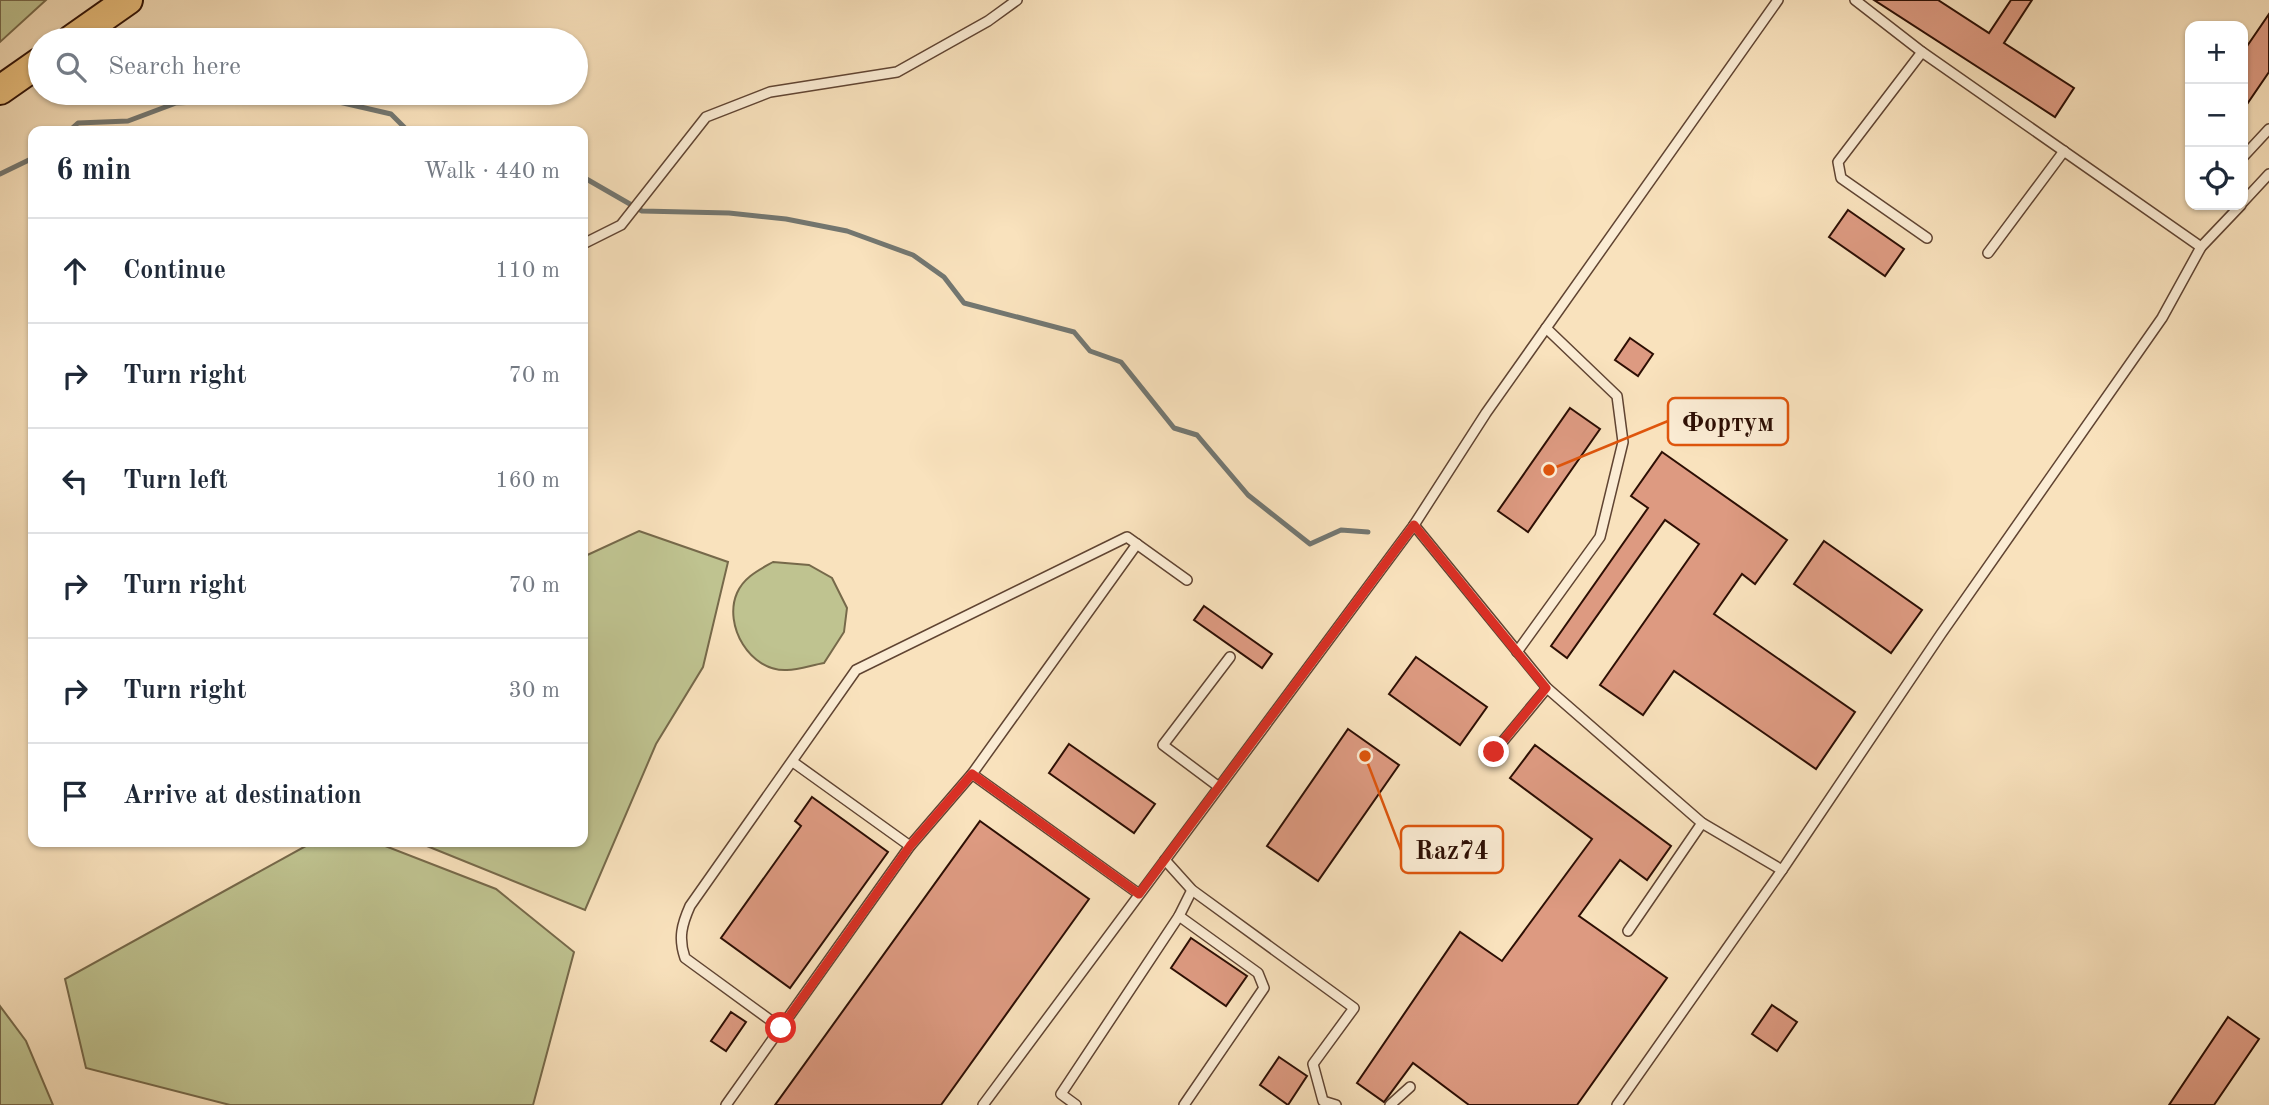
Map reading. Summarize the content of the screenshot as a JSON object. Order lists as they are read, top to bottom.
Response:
{
  "places": ["Фортум", "Raz74"],
  "page": {
    "map_buttons": ["+", "−"],
    "search": "Search here",
    "heading": ["6 min", "Walk · 440 m"],
    "list": [
      ["Continue", "110 m"],
      ["Turn right", "70 m"],
      ["Turn left", "160 m"],
      ["Turn right", "70 m"],
      ["Turn right", "30 m"],
      "Arrive at destination"
    ]
  }
}
